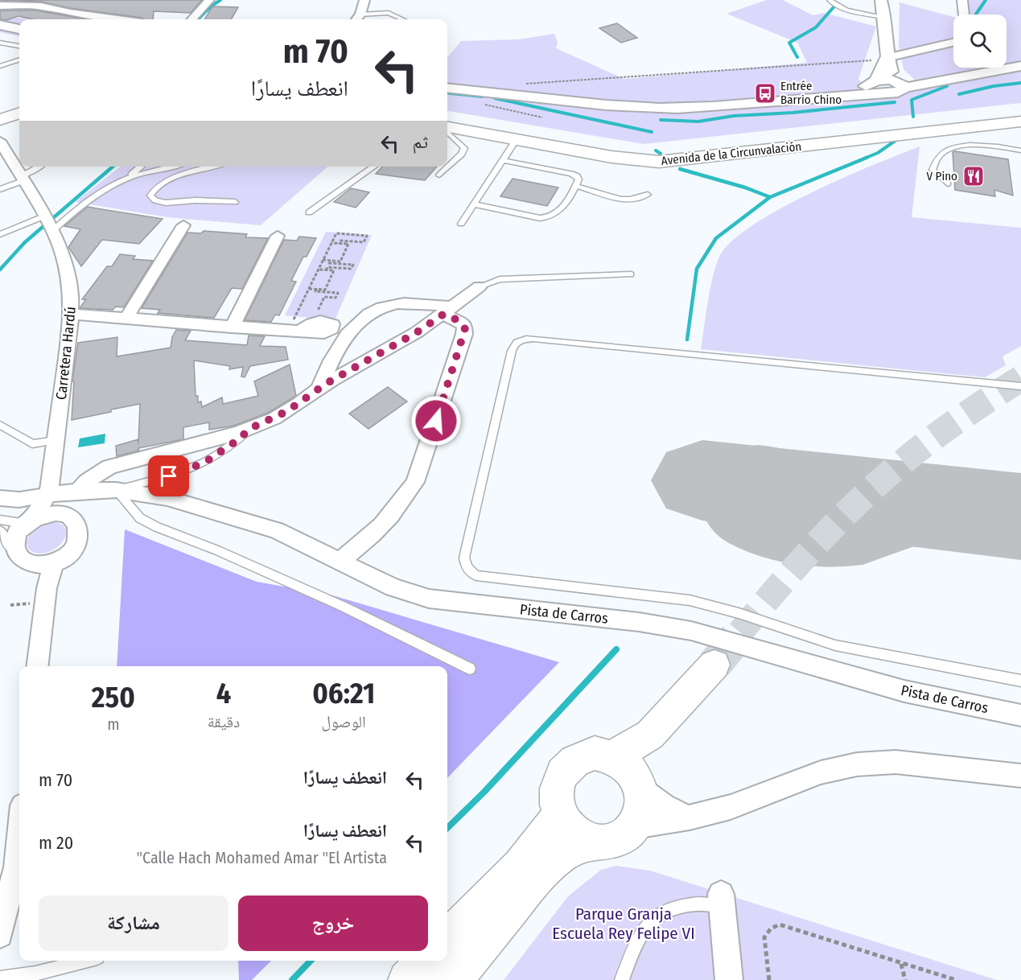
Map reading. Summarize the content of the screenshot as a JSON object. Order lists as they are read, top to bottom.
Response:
{
  "streets": {
    "main road": ["Avenida de la Circunvalación"],
    "street": ["Carretera Hardú", "Pista de Carros"]
  },
  "crossings": [
    ["Carretera Hardú", "Pista de Carros"]
  ],
  "parks": ["Parque Granja Escuela Rey Felipe VI"],
  "places": {
    "bus stop": ["Entrée Barrio Chino"],
    "restaurant": ["V Pino"]
  },
  "page": {
    "turn": ["70 m", "انعطف يسارًا"],
    "then": "ثم",
    "eta": [
      "06:21",
      "الوصول",
      "4",
      "دقيقة",
      "250",
      "m"
    ],
    "list": [
      {
        "name": "انعطف يسارًا",
        "value": "70 m"
      },
      {
        "name": "انعطف يسارًا",
        "note": "Calle Hach Mohamed Amar \"El Artista\"",
        "value": "20 m"
      }
    ],
    "buttons": ["خروج", "مشاركة"]
  }
}
